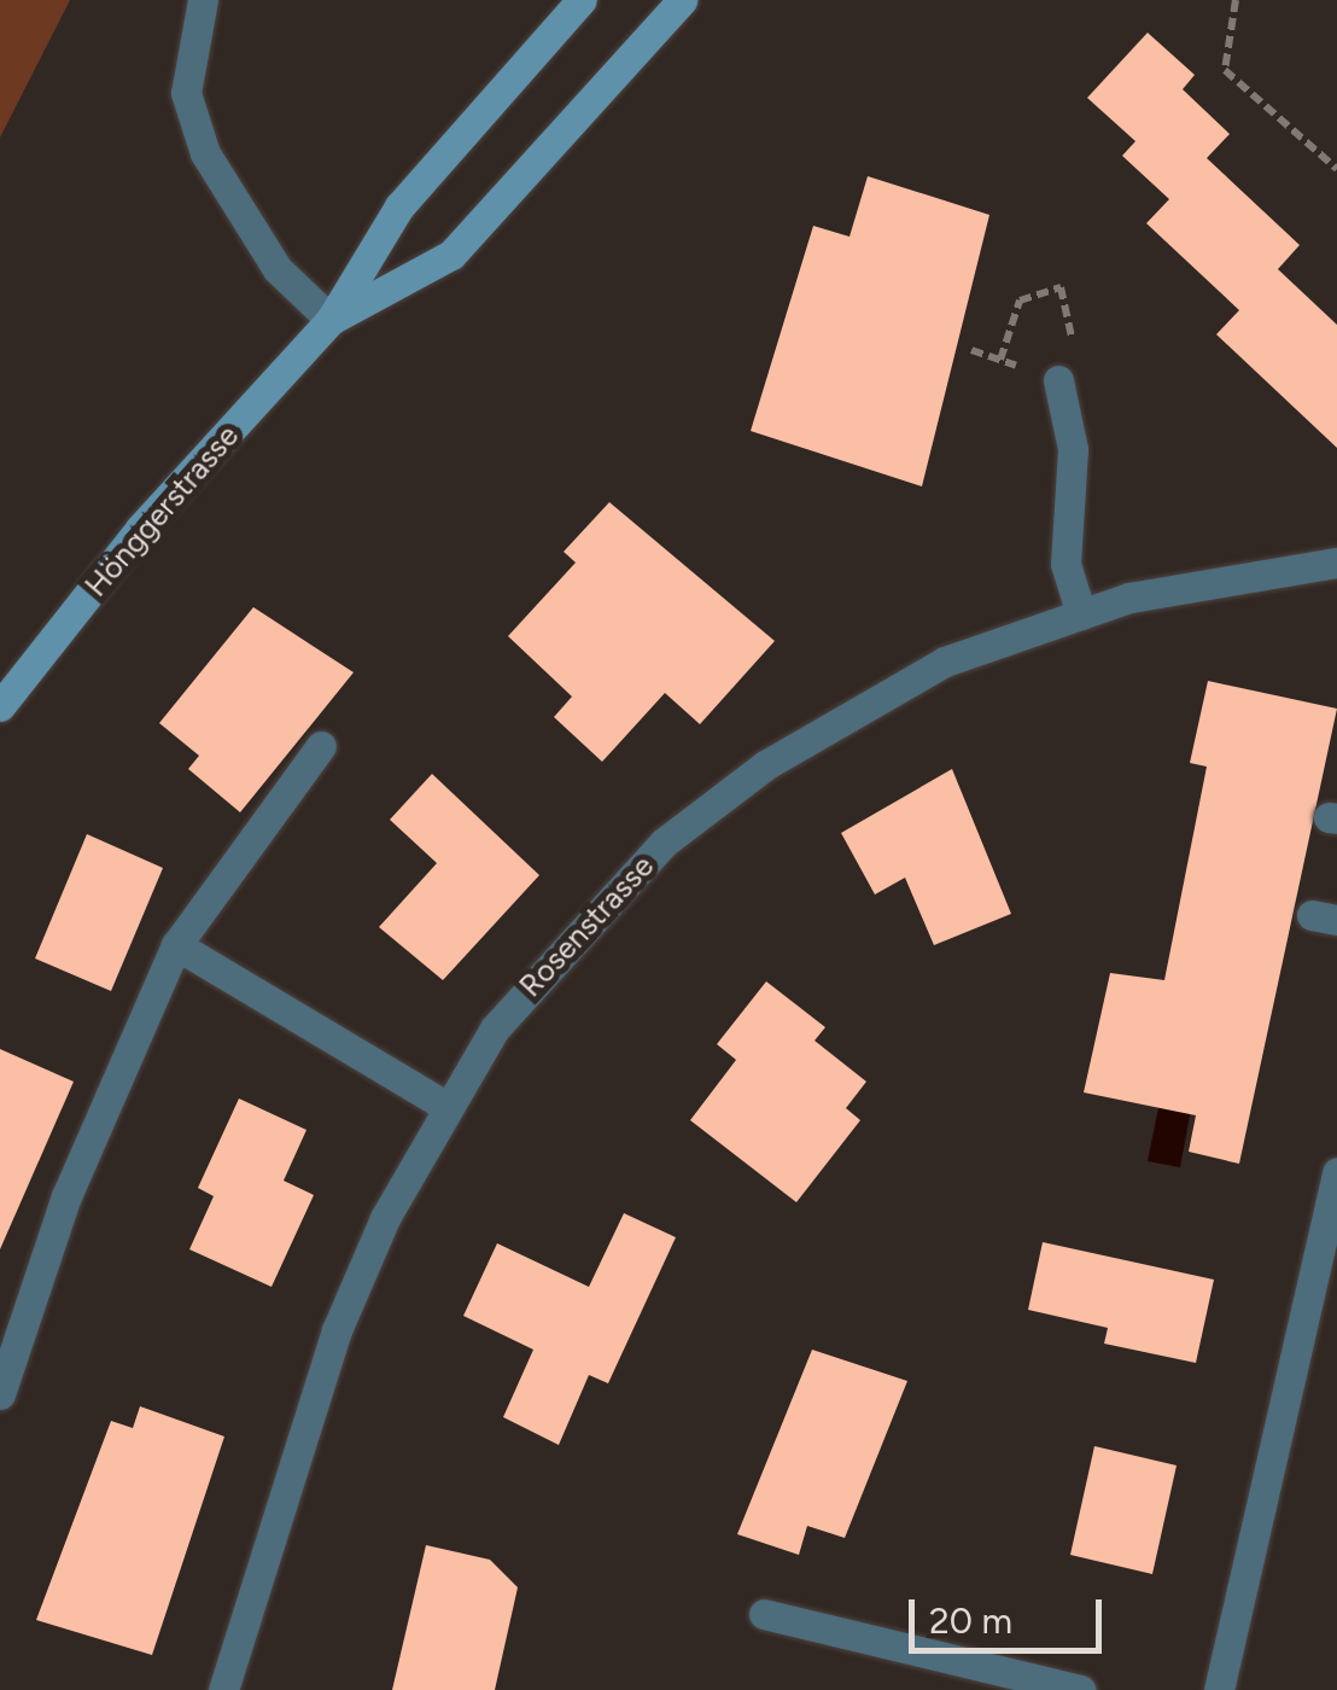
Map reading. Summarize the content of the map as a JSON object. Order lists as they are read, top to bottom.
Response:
{
  "streets": {
    "main road": ["Hönggerstrasse"],
    "street": ["Rosenstrasse"]
  },
  "scale_bar": "20 m"
}
